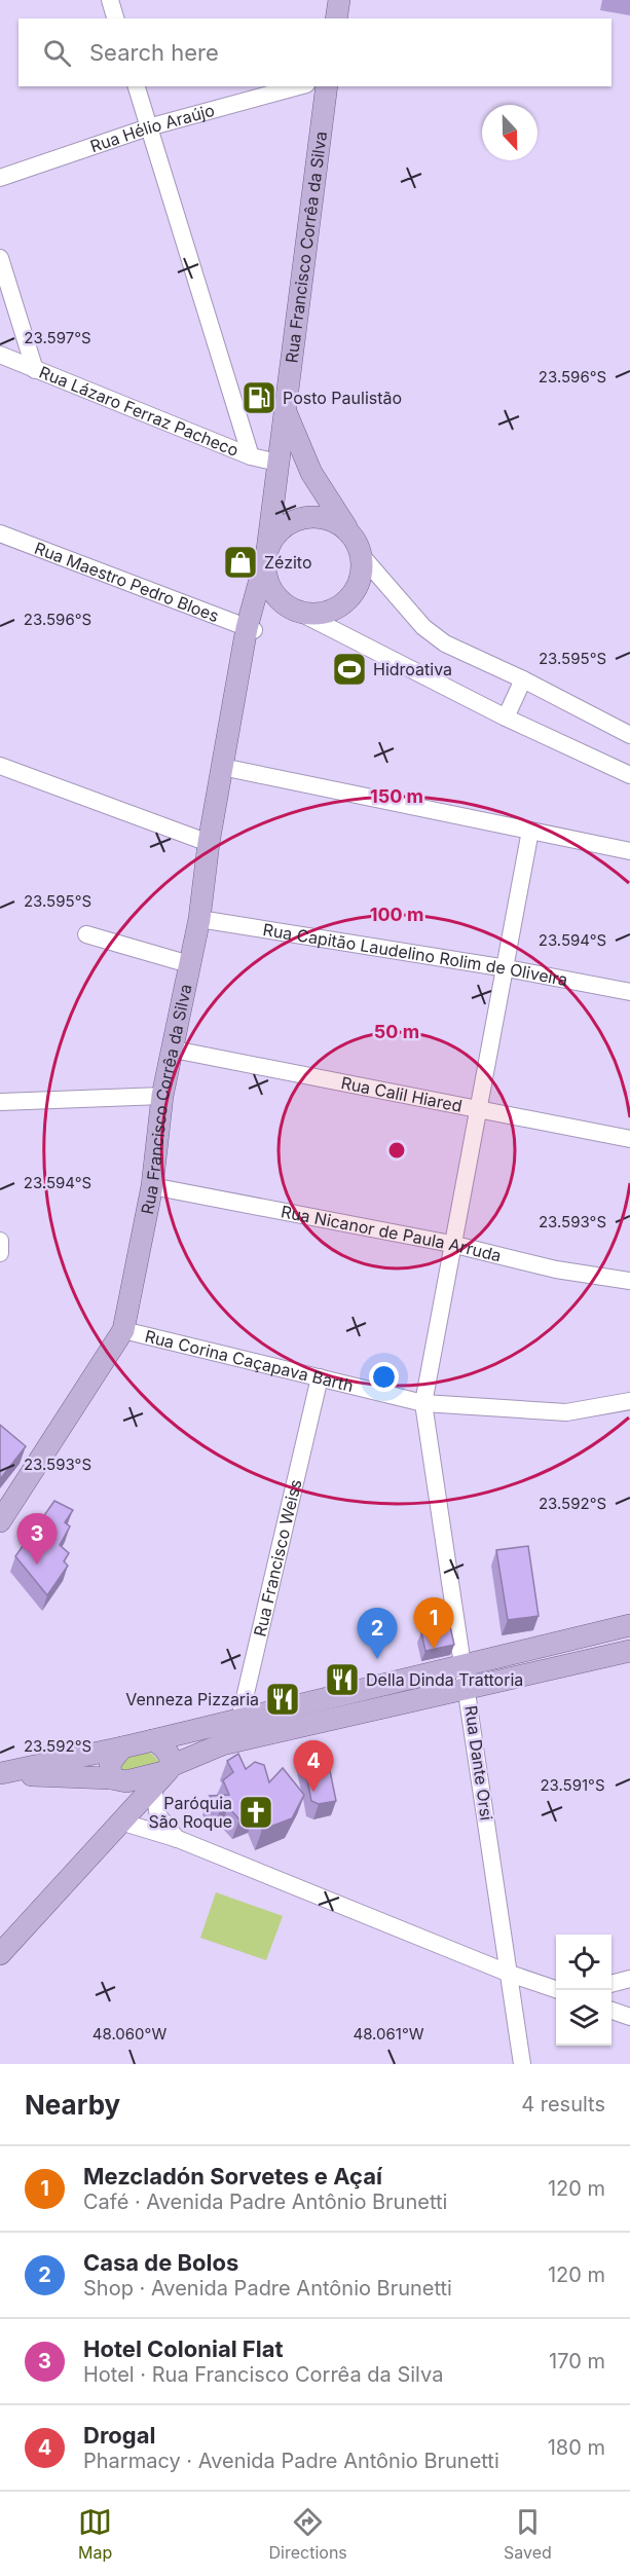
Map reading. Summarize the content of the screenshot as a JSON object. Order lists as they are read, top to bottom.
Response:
{
  "streets": {
    "main road": ["Rua Francisco Corrêa da Silva"],
    "street": [
      "Rua Hélio Araújo",
      "Rua Lázaro Ferraz Pacheco",
      "Rua Maestro Pedro Bloes",
      "Rua Capitão Laudelino Rolim de Oliveira",
      "Rua Calil Hiared",
      "Rua Nicanor de Paula Arruda",
      "Rua Corina Caçapava Barth",
      "Rua Francisco Weiss",
      "Rua Dante Orsi"
    ]
  },
  "crossings": [
    ["Rua Francisco Corrêa da Silva", "Rua Lázaro Ferraz Pacheco"],
    ["Rua Francisco Corrêa da Silva", "Rua Maestro Pedro Bloes"],
    ["Rua Francisco Corrêa da Silva", "Rua Capitão Laudelino Rolim de Oliveira"],
    ["Rua Francisco Corrêa da Silva", "Rua Calil Hiared"],
    ["Rua Francisco Corrêa da Silva", "Rua Nicanor de Paula Arruda"],
    ["Rua Francisco Corrêa da Silva", "Rua Corina Caçapava Barth"],
    ["Rua Capitão Laudelino Rolim de Oliveira", "Rua Dante Orsi"],
    ["Rua Calil Hiared", "Rua Dante Orsi"],
    ["Rua Nicanor de Paula Arruda", "Rua Dante Orsi"],
    ["Rua Corina Caçapava Barth", "Rua Francisco Weiss"],
    ["Rua Corina Caçapava Barth", "Rua Dante Orsi"]
  ],
  "places": {
    "fuel station": ["Posto Paulistão"],
    "shop": ["Zézito"],
    "sports": ["Hidroativa"],
    "restaurant": ["Della Dinda Trattoria", "Venneza Pizzaria"],
    "church": ["Paróquia São Roque"]
  },
  "north": "bottom",
  "page": {
    "search": "Search here",
    "pins": [
      "3",
      "1",
      "2",
      "4"
    ],
    "heading": ["Nearby", "4 results"],
    "list": [
      {
        "mark": "1",
        "name": "Mezcladón Sorvetes e Açaí",
        "note": "Café · Avenida Padre Antônio Brunetti",
        "value": "120 m"
      },
      {
        "mark": "2",
        "name": "Casa de Bolos",
        "note": "Shop · Avenida Padre Antônio Brunetti",
        "value": "120 m"
      },
      {
        "mark": "3",
        "name": "Hotel Colonial Flat",
        "note": "Hotel · Rua Francisco Corrêa da Silva",
        "value": "170 m"
      },
      {
        "mark": "4",
        "name": "Drogal",
        "note": "Pharmacy · Avenida Padre Antônio Brunetti",
        "value": "180 m"
      }
    ],
    "nav": ["Map", "Directions", "Saved"]
  },
  "coordinates": [
    "23.597°S",
    "23.596°S",
    "23.595°S",
    "23.594°S",
    "23.593°S",
    "23.592°S",
    "23.591°S",
    "48.060°W",
    "48.061°W"
  ],
  "rings": ["150 m", "100 m", "50 m"]
}
